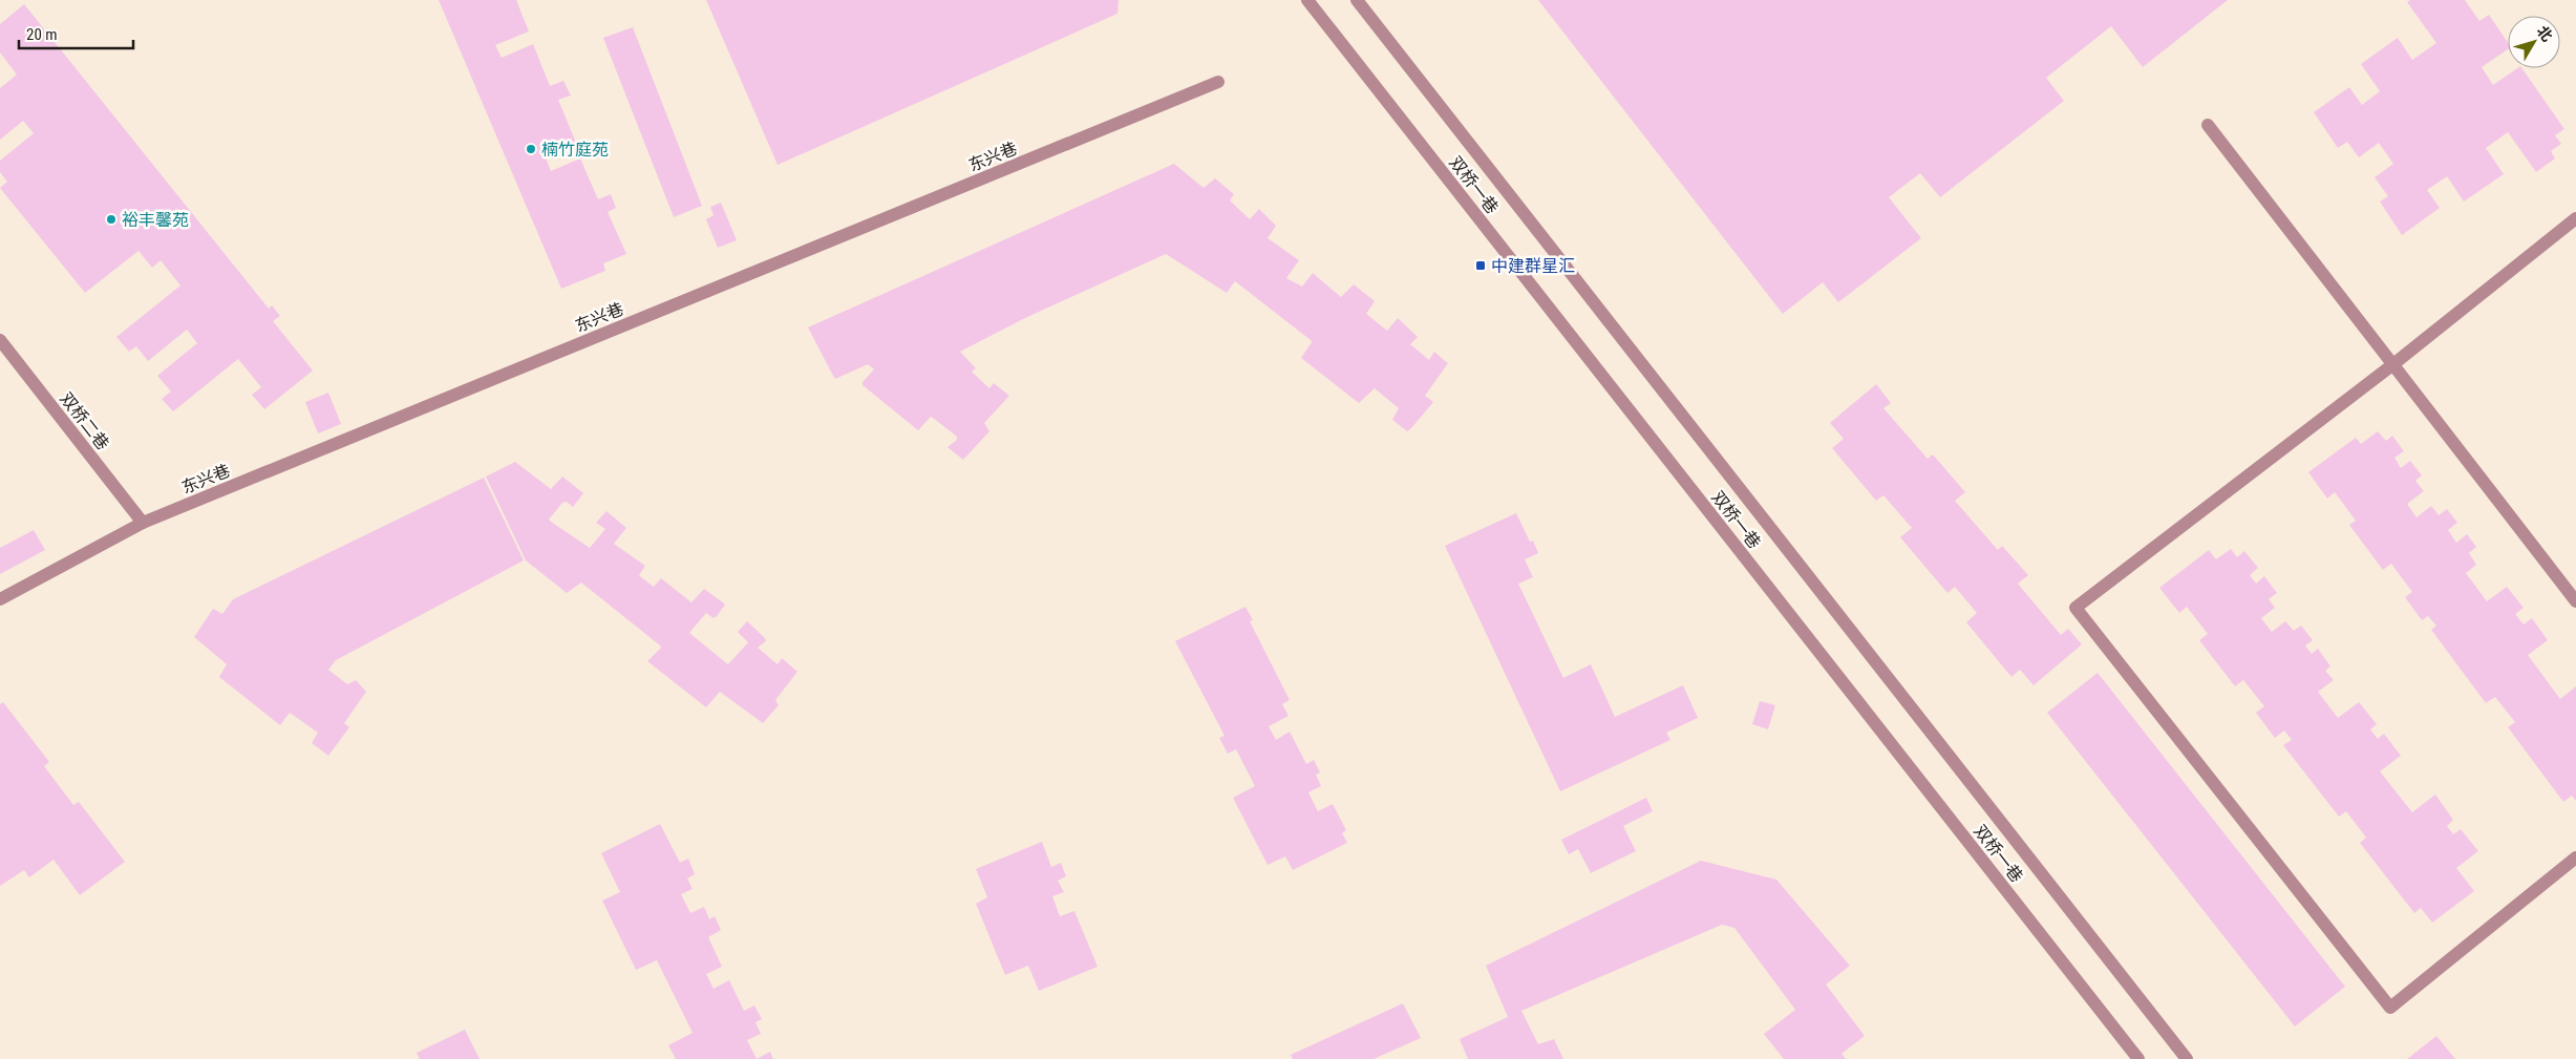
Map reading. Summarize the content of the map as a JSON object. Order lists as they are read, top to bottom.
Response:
{
  "streets": {
    "street": ["东兴巷", "双桥一巷", "双桥二巷"]
  },
  "crossings": [
    ["东兴巷", "双桥二巷"]
  ],
  "places": {
    "other": ["楠竹庭苑", "裕丰馨苑"],
    "transit": ["中建群星汇"]
  },
  "scale_bar": "20 m",
  "north": "top right"
}
